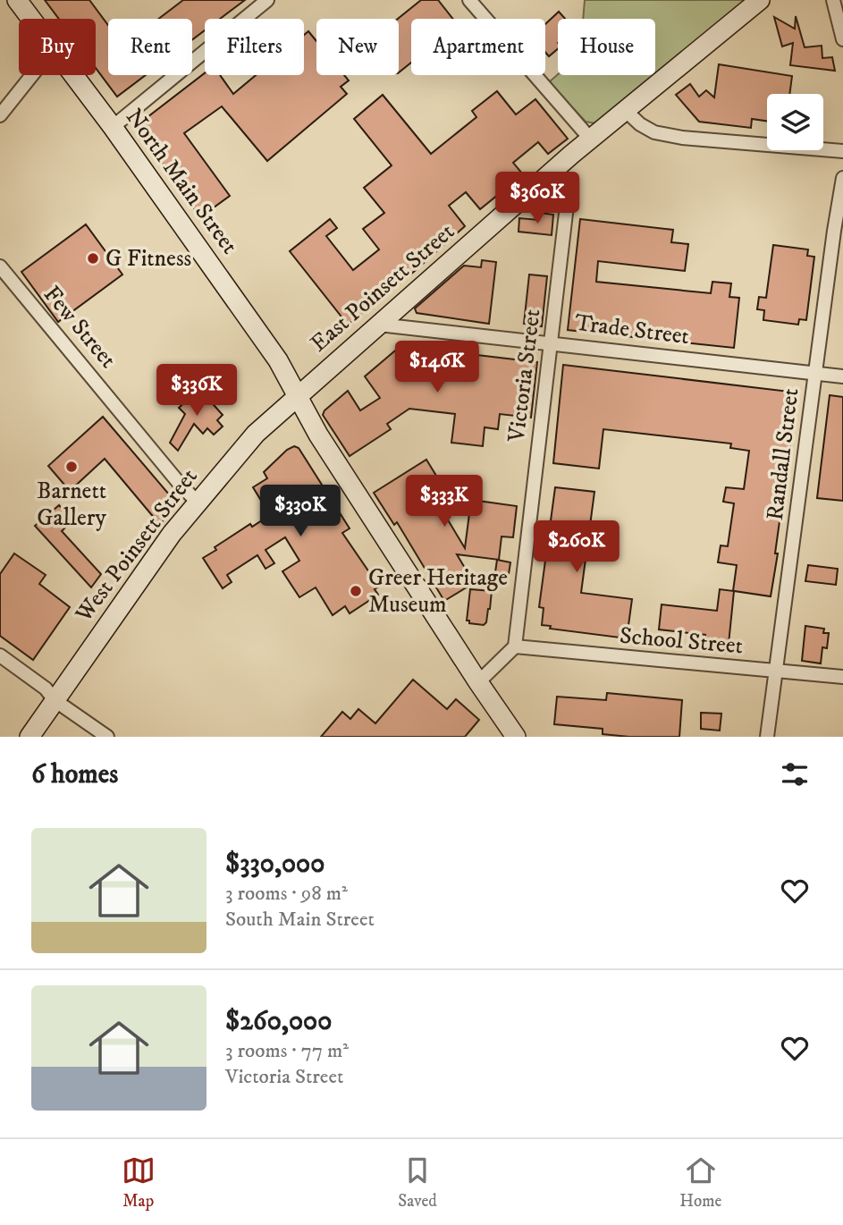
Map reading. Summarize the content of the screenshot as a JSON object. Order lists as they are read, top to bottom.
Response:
{
  "streets": {
    "main road": ["North Main Street", "East Poinsett Street", "West Poinsett Street"],
    "street": [
      "Few Street",
      "Trade Street",
      "Victoria Street",
      "Randall Street",
      "School Street"
    ]
  },
  "crossings": [
    ["North Main Street", "East Poinsett Street"],
    ["North Main Street", "West Poinsett Street"],
    ["East Poinsett Street", "Trade Street"],
    ["East Poinsett Street", "Victoria Street"],
    ["East Poinsett Street", "West Poinsett Street"],
    ["Few Street", "West Poinsett Street"],
    ["Trade Street", "Victoria Street"],
    ["Trade Street", "Randall Street"],
    ["Victoria Street", "School Street"],
    ["Randall Street", "School Street"]
  ],
  "places": ["G Fitness", "Barnett Gallery", "Greer Heritage Museum"],
  "page": {
    "chip": [
      "Buy",
      "Rent",
      "Filters",
      "New",
      "Apartment",
      "House"
    ],
    "price": [
      "$360K",
      "$146K",
      "$336K",
      "$333K",
      "$330K",
      "$260K"
    ],
    "heading": "6 homes",
    "list": [
      {
        "name": "$330,000",
        "note": "3 rooms · 98 m² · South Main Street"
      },
      {
        "name": "$260,000",
        "note": "3 rooms · 77 m² · Victoria Street"
      }
    ],
    "tabs": ["Map", "Saved", "Home"]
  }
}
